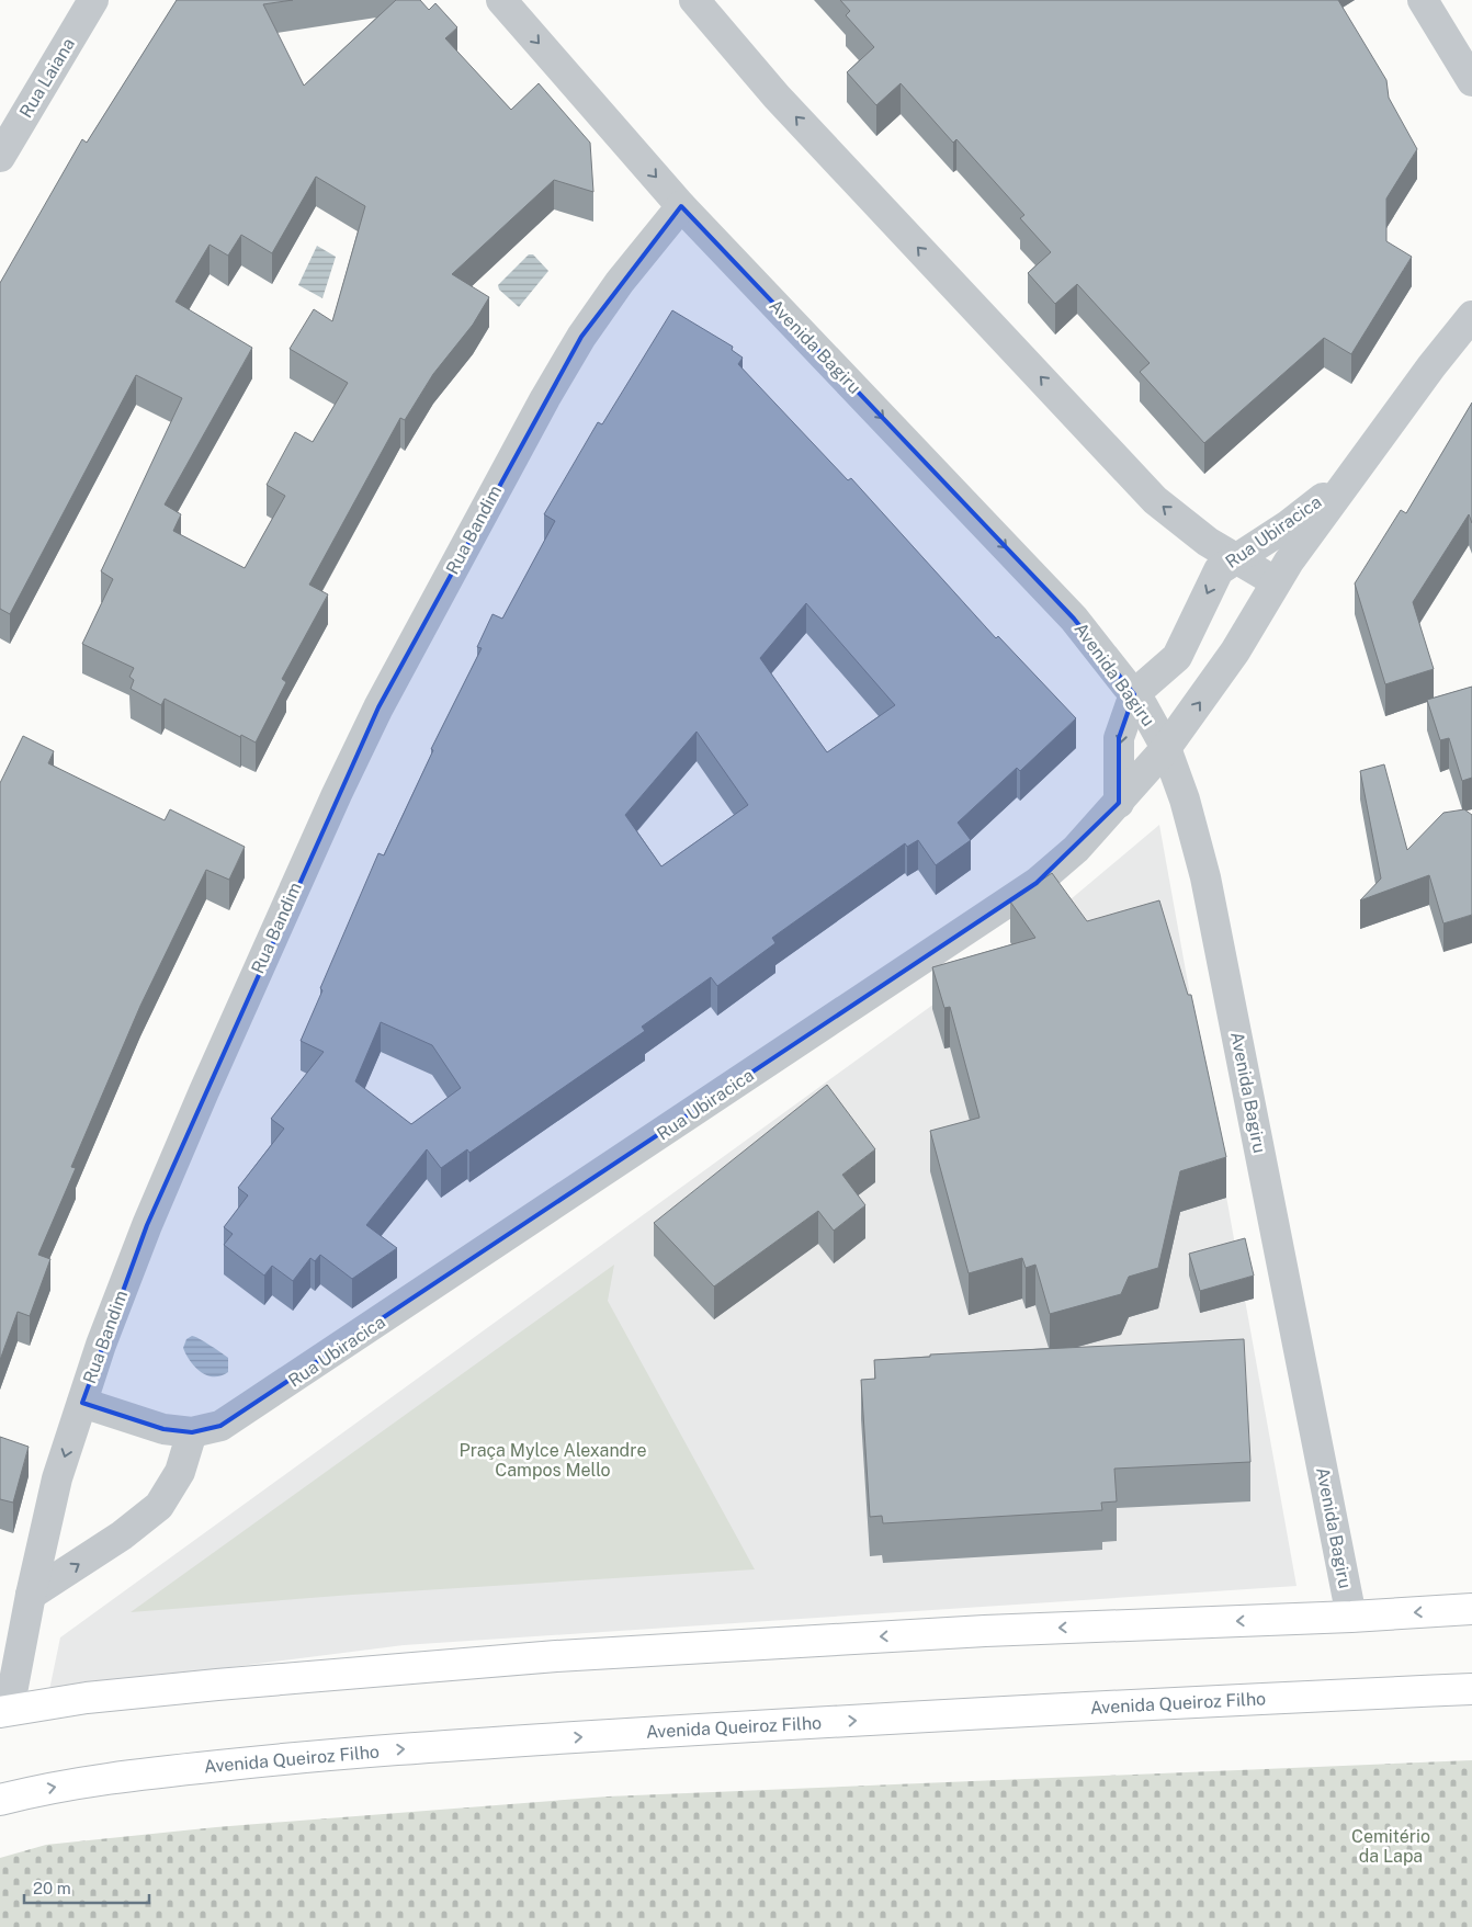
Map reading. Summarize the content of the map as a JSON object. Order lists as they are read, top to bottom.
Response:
{
  "streets": {
    "main road": ["Avenida Queiroz Filho"],
    "street": [
      "Rua Laiana",
      "Avenida Bagiru",
      "Rua Bandim",
      "Rua Ubiracica"
    ]
  },
  "crossings": [
    ["Avenida Bagiru", "Rua Bandim"],
    ["Avenida Bagiru", "Rua Ubiracica"],
    ["Rua Bandim", "Rua Ubiracica"]
  ],
  "parks": ["Praça Mylce Alexandre Campos Mello", "Cemitério da Lapa"],
  "scale_bar": "20 m"
}
